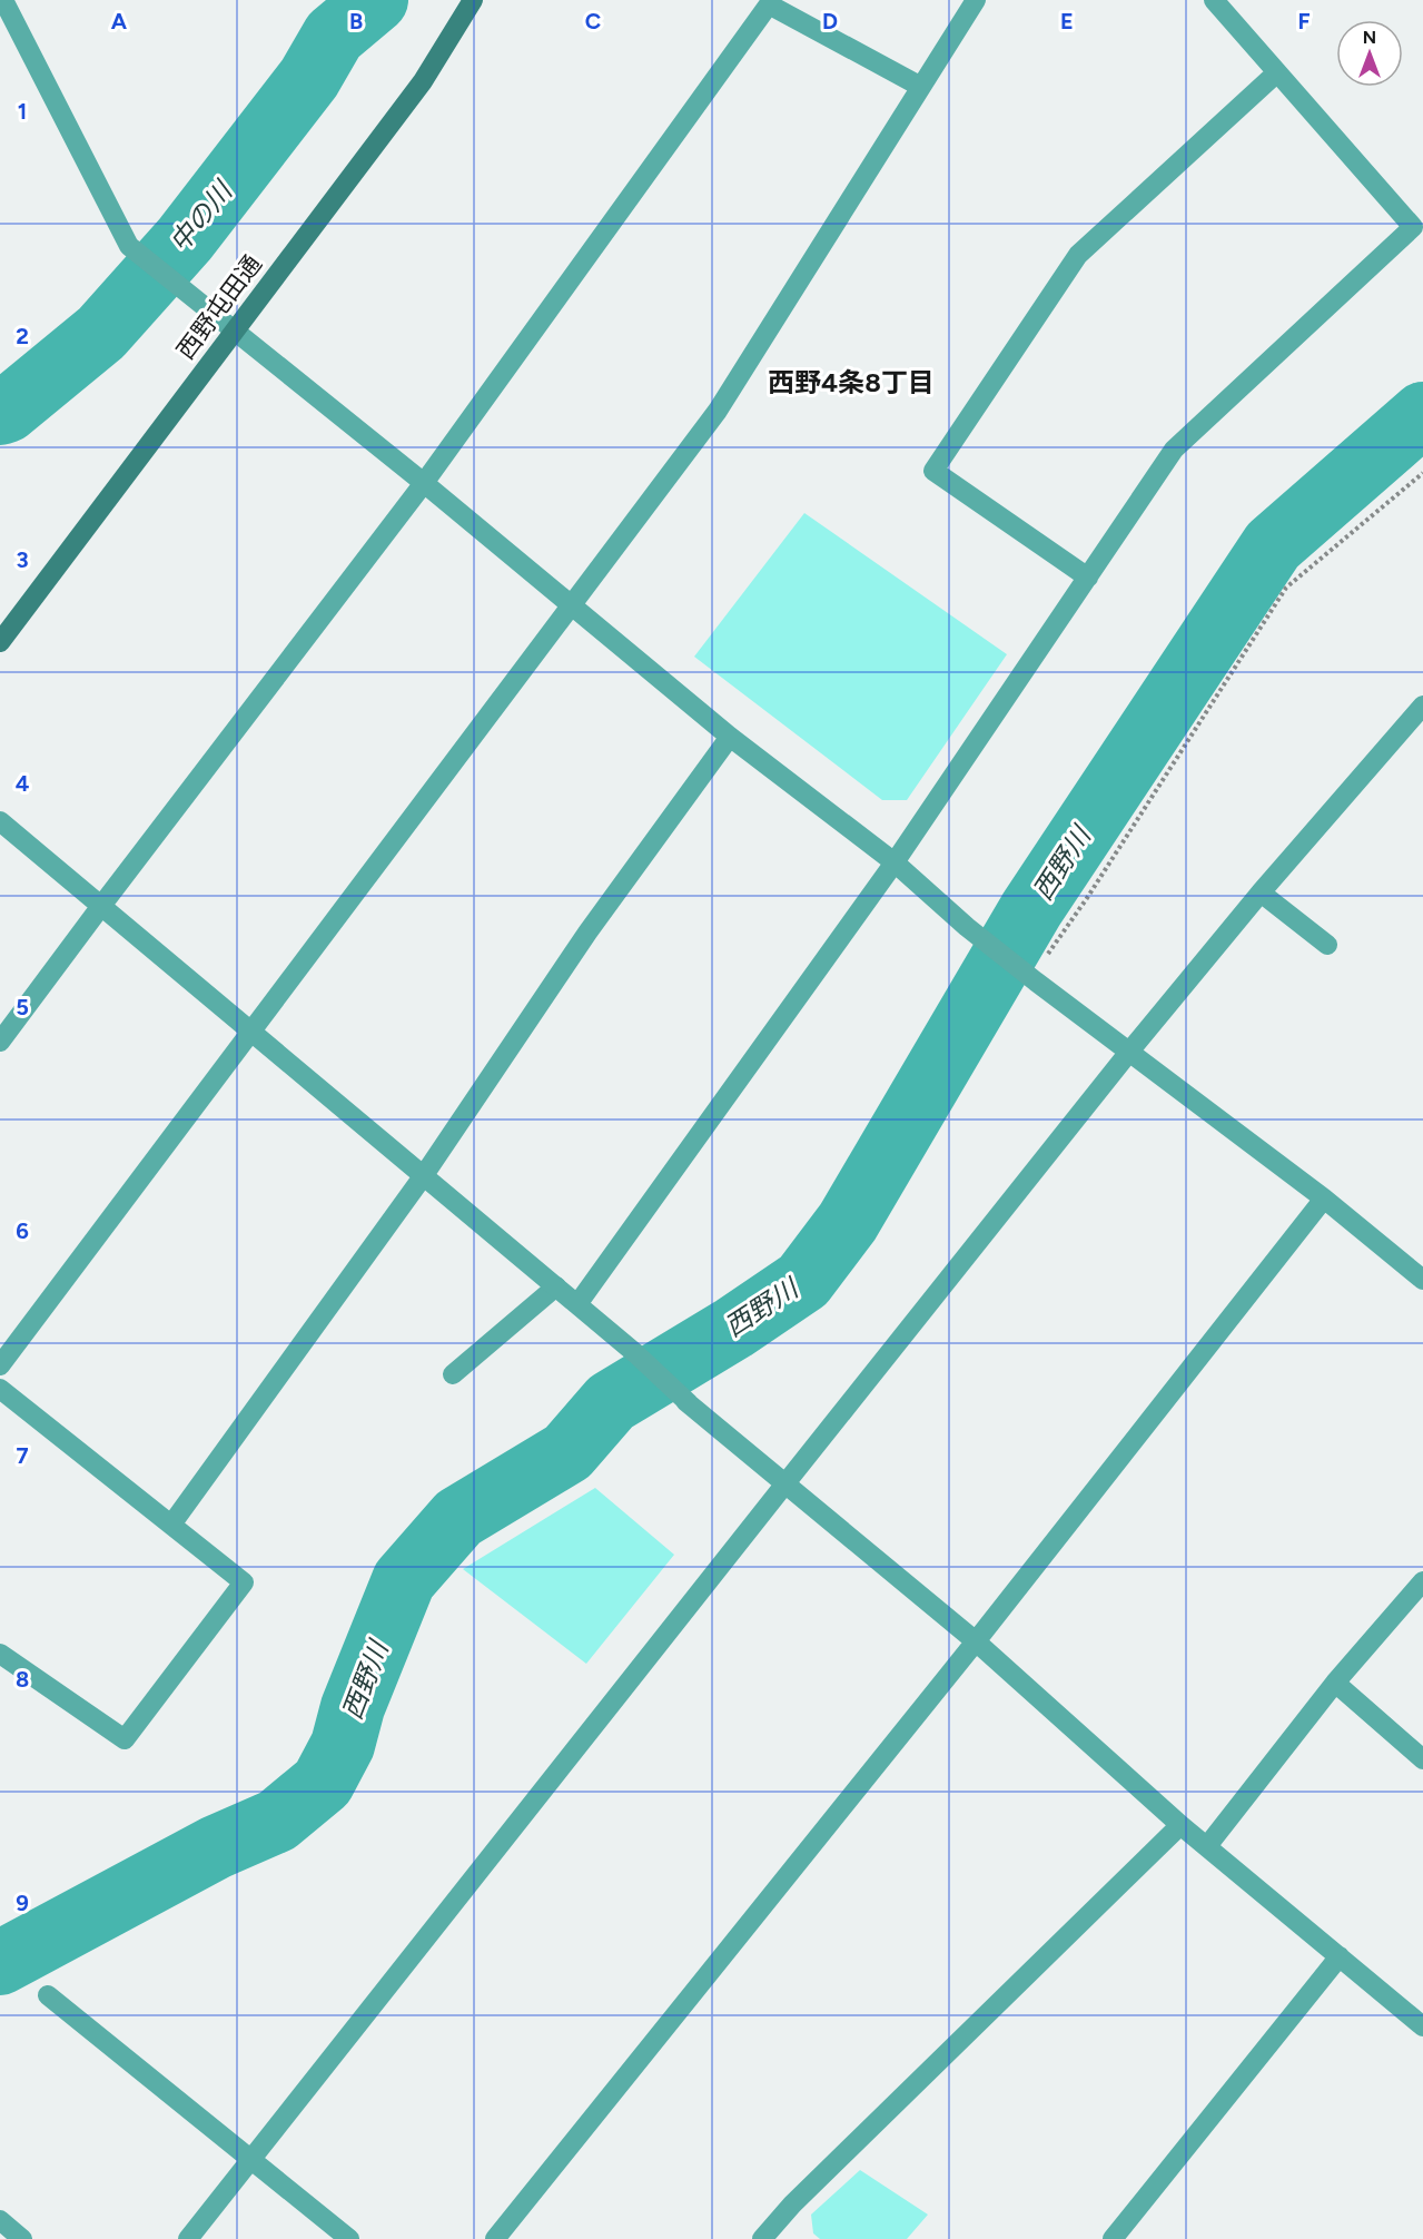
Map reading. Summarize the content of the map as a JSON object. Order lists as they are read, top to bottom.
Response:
{
  "streets": {
    "street": ["西野屯田通"]
  },
  "districts": ["西野4条8丁目"],
  "water": ["中の川", "西野川"],
  "north": "top",
  "grid": {
    "columns": [
      "A",
      "B",
      "C",
      "D",
      "E",
      "F"
    ],
    "rows": [
      "1",
      "2",
      "3",
      "4",
      "5",
      "6",
      "7",
      "8",
      "9"
    ]
  }
}
